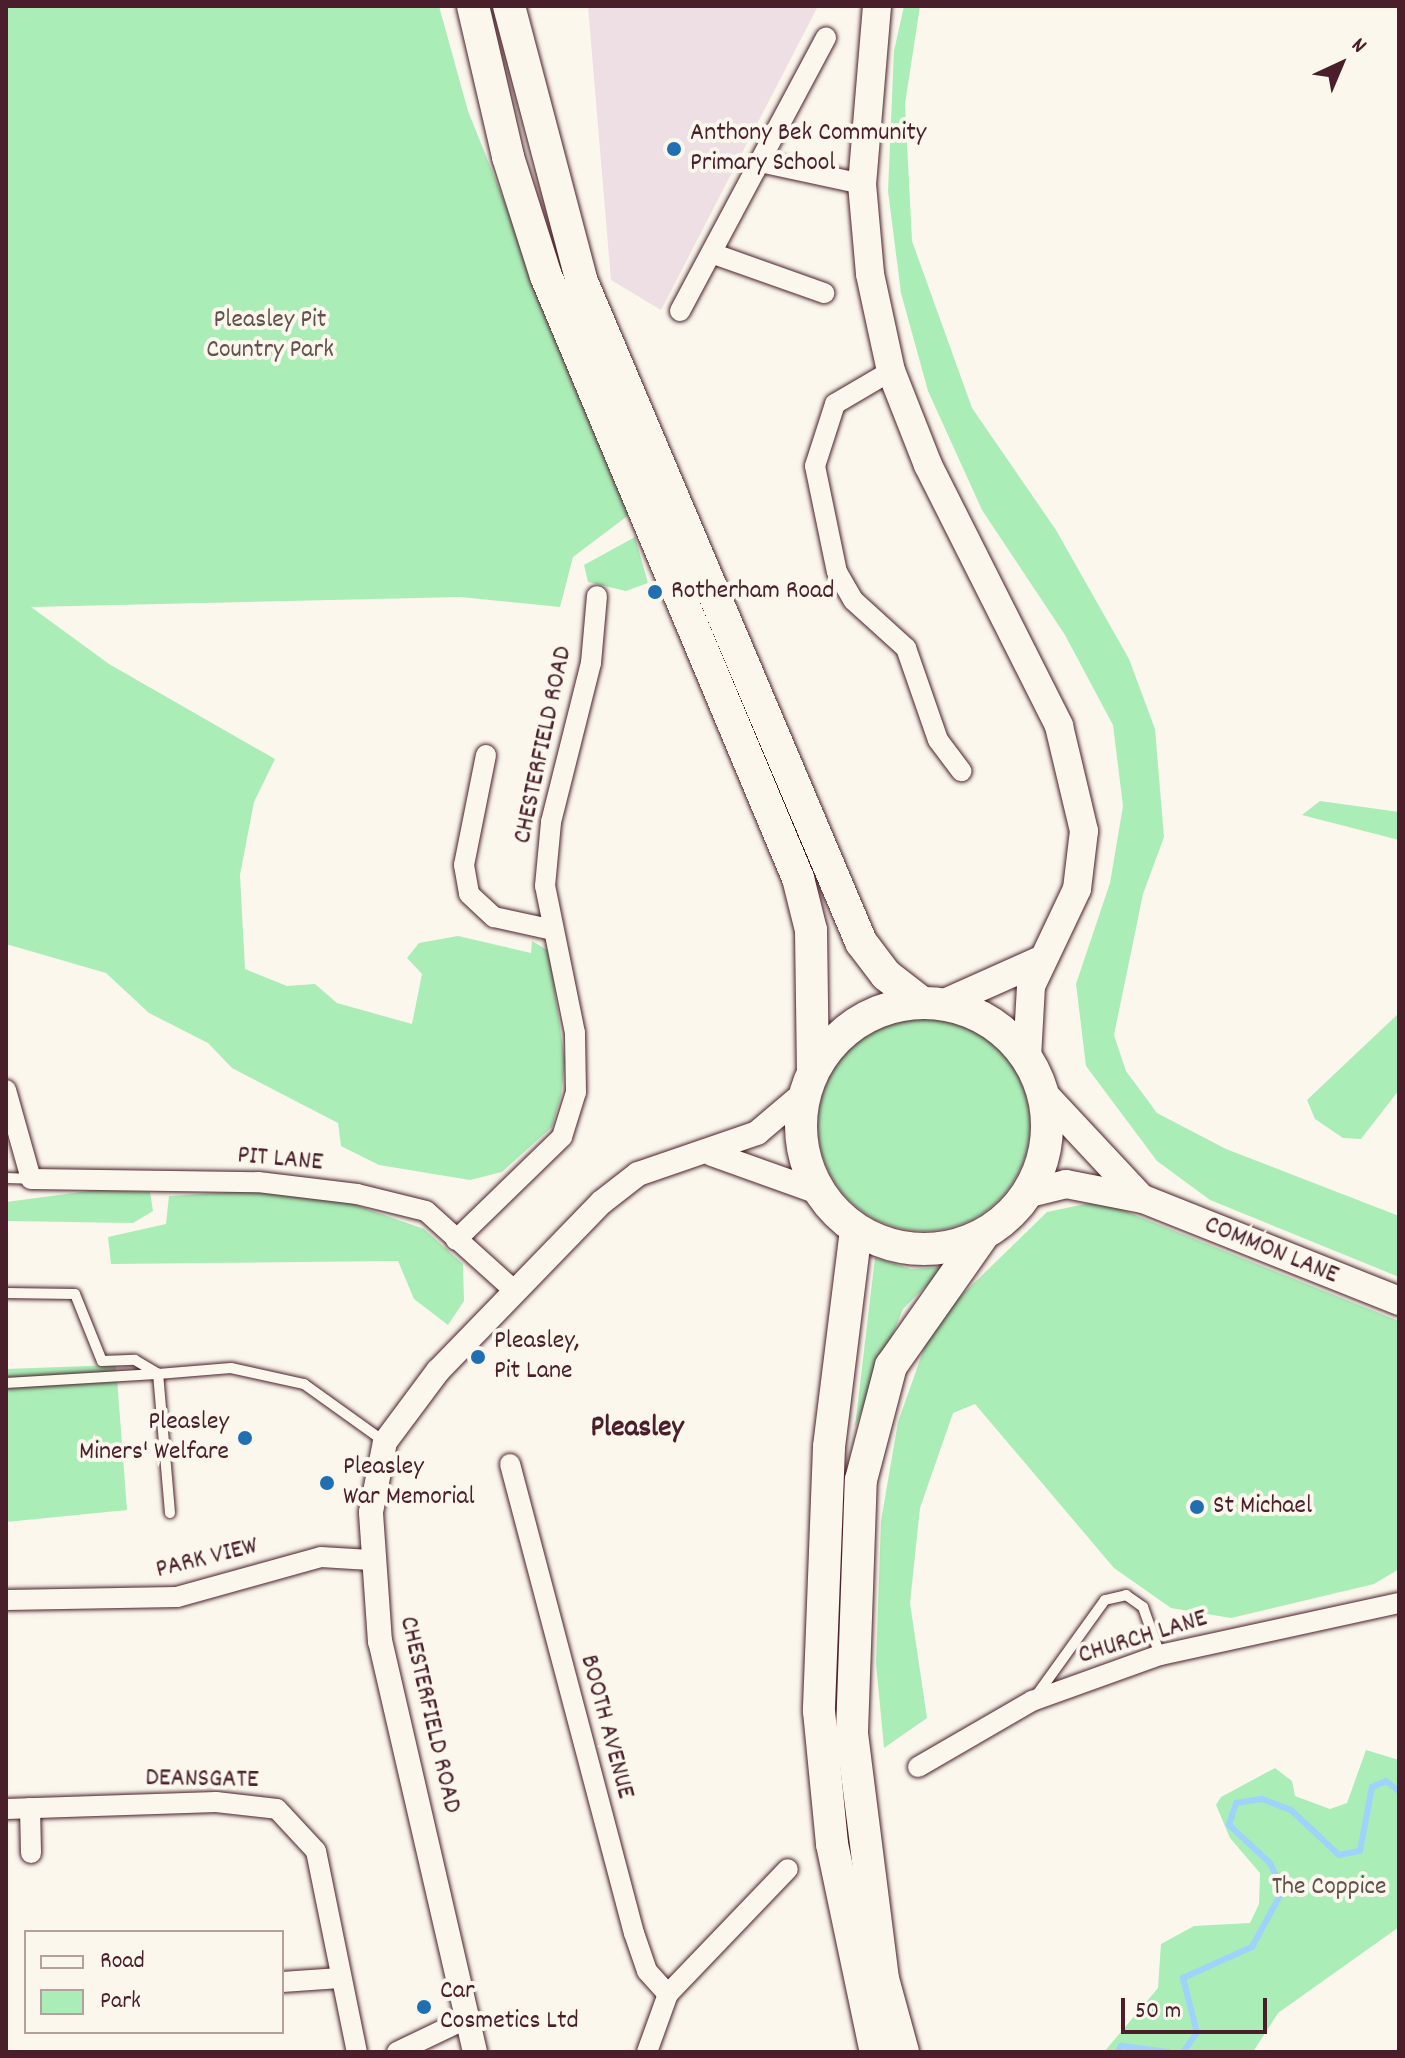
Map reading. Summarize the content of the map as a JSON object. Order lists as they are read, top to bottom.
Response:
{
  "streets": {
    "main road": ["COMMON LANE"],
    "street": [
      "CHESTERFIELD ROAD",
      "PIT LANE",
      "PARK VIEW",
      "CHURCH LANE",
      "BOOTH AVENUE",
      "DEANSGATE"
    ]
  },
  "crossings": [
    ["CHESTERFIELD ROAD", "PIT LANE"],
    ["CHESTERFIELD ROAD", "PARK VIEW"]
  ],
  "districts": ["Pleasley"],
  "parks": ["Pleasley Pit Country Park", "The Coppice"],
  "places": [
    "Anthony Bek Community Primary School",
    "Rotherham Road",
    "Pleasley, Pit Lane",
    "Pleasley Miners' Welfare",
    "Pleasley War Memorial",
    "St Michael",
    "Car Cosmetics Ltd"
  ],
  "legend": ["Road", "Park"],
  "scale_bar": "50 m",
  "north": "top right"
}
